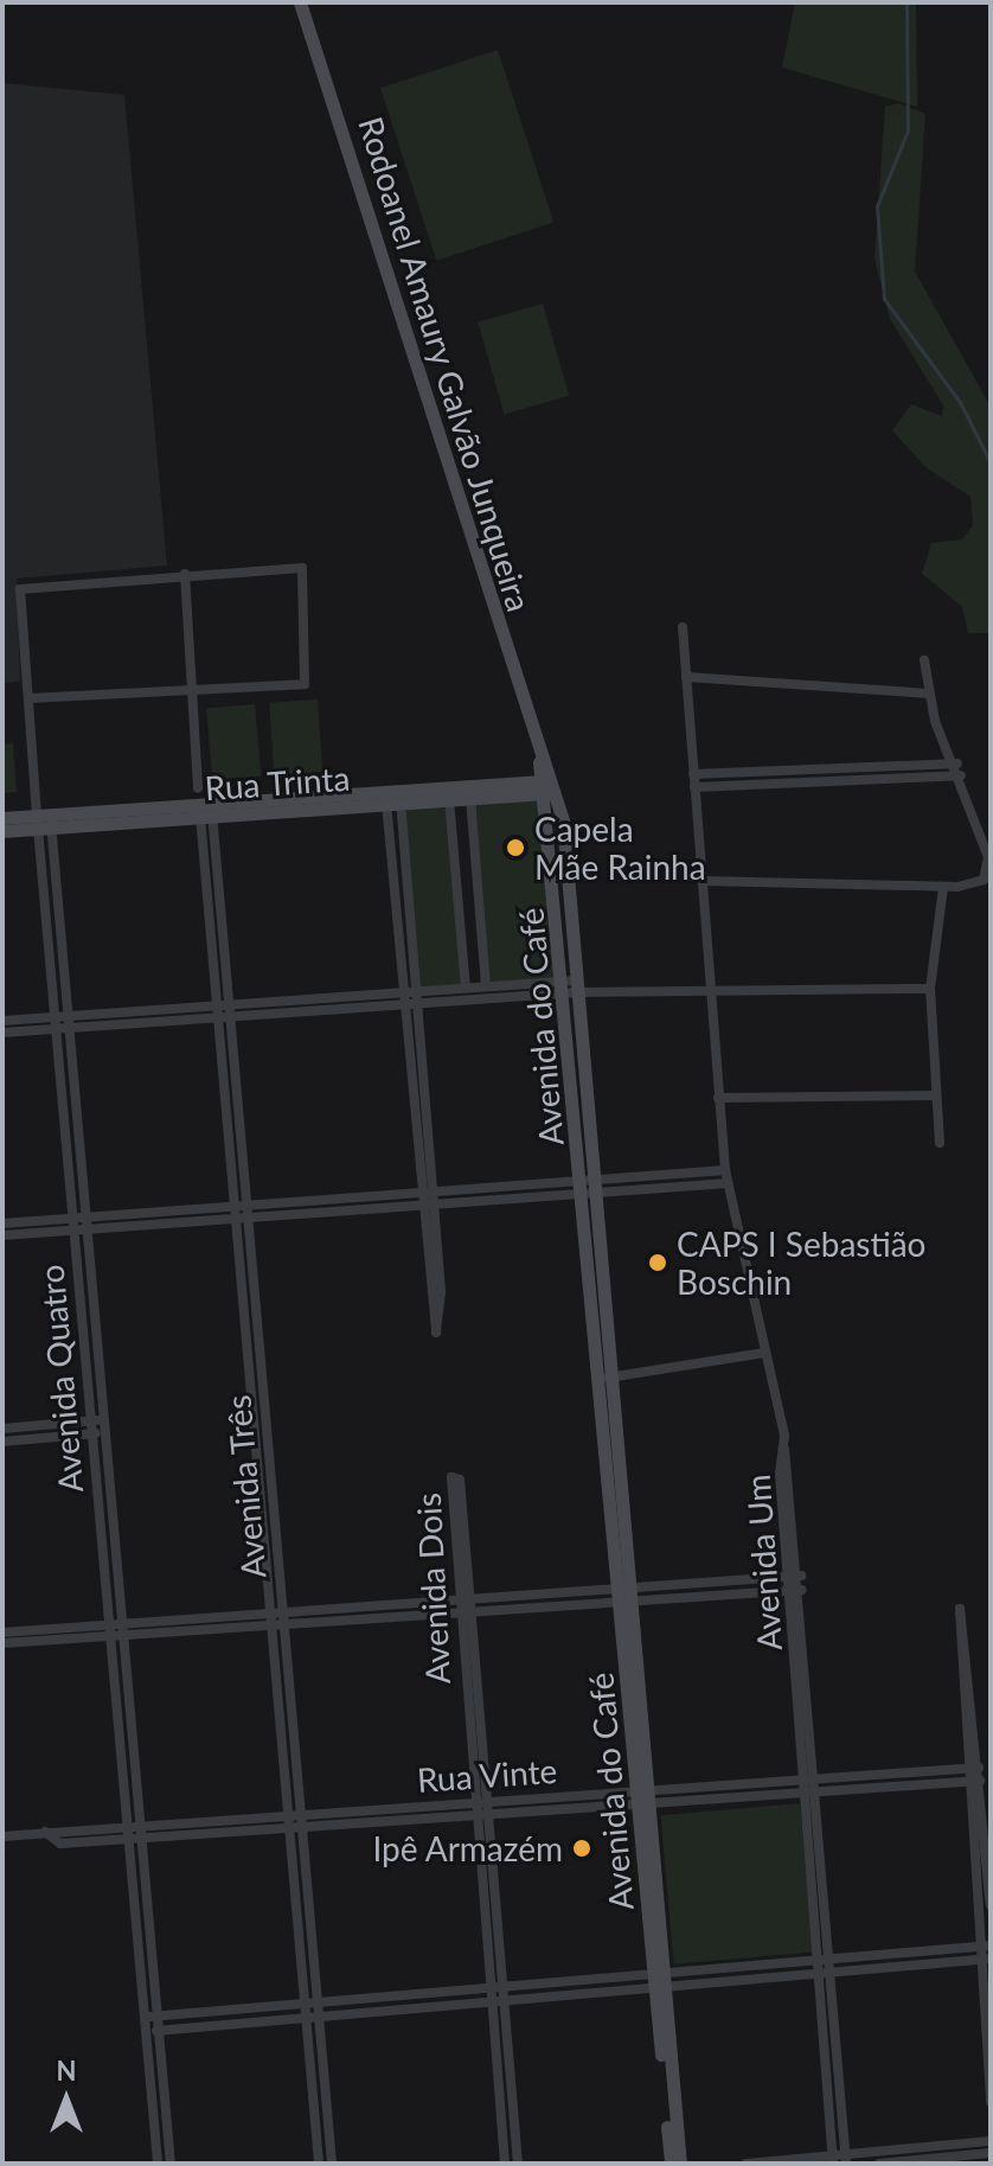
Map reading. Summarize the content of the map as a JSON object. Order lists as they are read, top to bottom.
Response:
{
  "streets": {
    "main road": ["Rodoanel Amaury Galvão Junqueira", "Rua Trinta", "Avenida do Café"],
    "street": [
      "Avenida Quatro",
      "Avenida Três",
      "Avenida Um",
      "Avenida Dois",
      "Rua Vinte"
    ]
  },
  "crossings": [
    ["Rodoanel Amaury Galvão Junqueira", "Avenida do Café"],
    ["Rua Trinta", "Avenida do Café"],
    ["Rua Trinta", "Avenida Quatro"],
    ["Rua Trinta", "Avenida Três"],
    ["Avenida do Café", "Rua Vinte"],
    ["Avenida Quatro", "Rua Vinte"],
    ["Avenida Três", "Rua Vinte"],
    ["Avenida Um", "Rua Vinte"],
    ["Avenida Dois", "Rua Vinte"]
  ],
  "places": ["Capela Mãe Rainha", "CAPS I Sebastião Boschin", "Ipê Armazém"],
  "north": "top"
}
